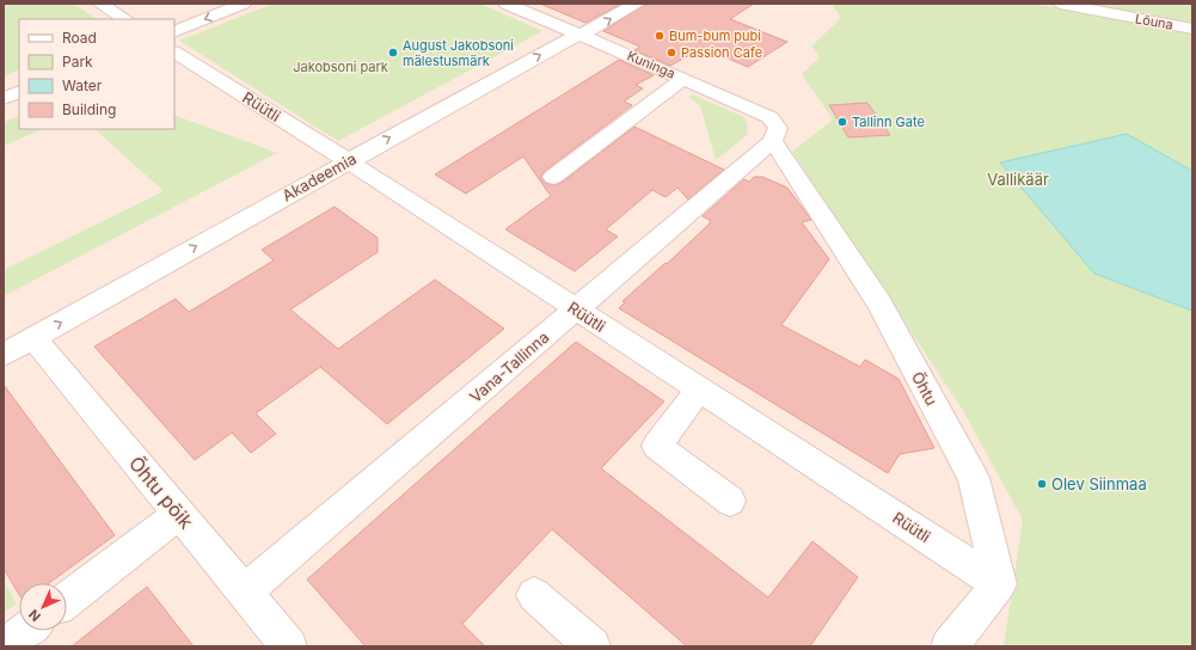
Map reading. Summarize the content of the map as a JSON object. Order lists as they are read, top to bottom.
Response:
{
  "streets": {
    "street": [
      "Lõuna",
      "Kuninga",
      "Rüütli",
      "Akadeemia",
      "Vana-Tallinna",
      "Õhtu",
      "Õhtu põik"
    ]
  },
  "crossings": [
    ["Kuninga", "Akadeemia"],
    ["Kuninga", "Vana-Tallinna"],
    ["Kuninga", "Õhtu"],
    ["Rüütli", "Akadeemia"],
    ["Rüütli", "Vana-Tallinna"],
    ["Rüütli", "Õhtu"],
    ["Akadeemia", "Õhtu põik"],
    ["Vana-Tallinna", "Õhtu"],
    ["Vana-Tallinna", "Õhtu põik"]
  ],
  "parks": ["Jakobsoni park", "Vallikäär"],
  "places": [
    "Bum-bum pubi",
    "August Jakobsoni mälestusmärk",
    "Passion Cafe",
    "Tallinn Gate",
    "Olev Siinmaa"
  ],
  "legend": [
    "Road",
    "Park",
    "Water",
    "Building"
  ],
  "north": "bottom left"
}
